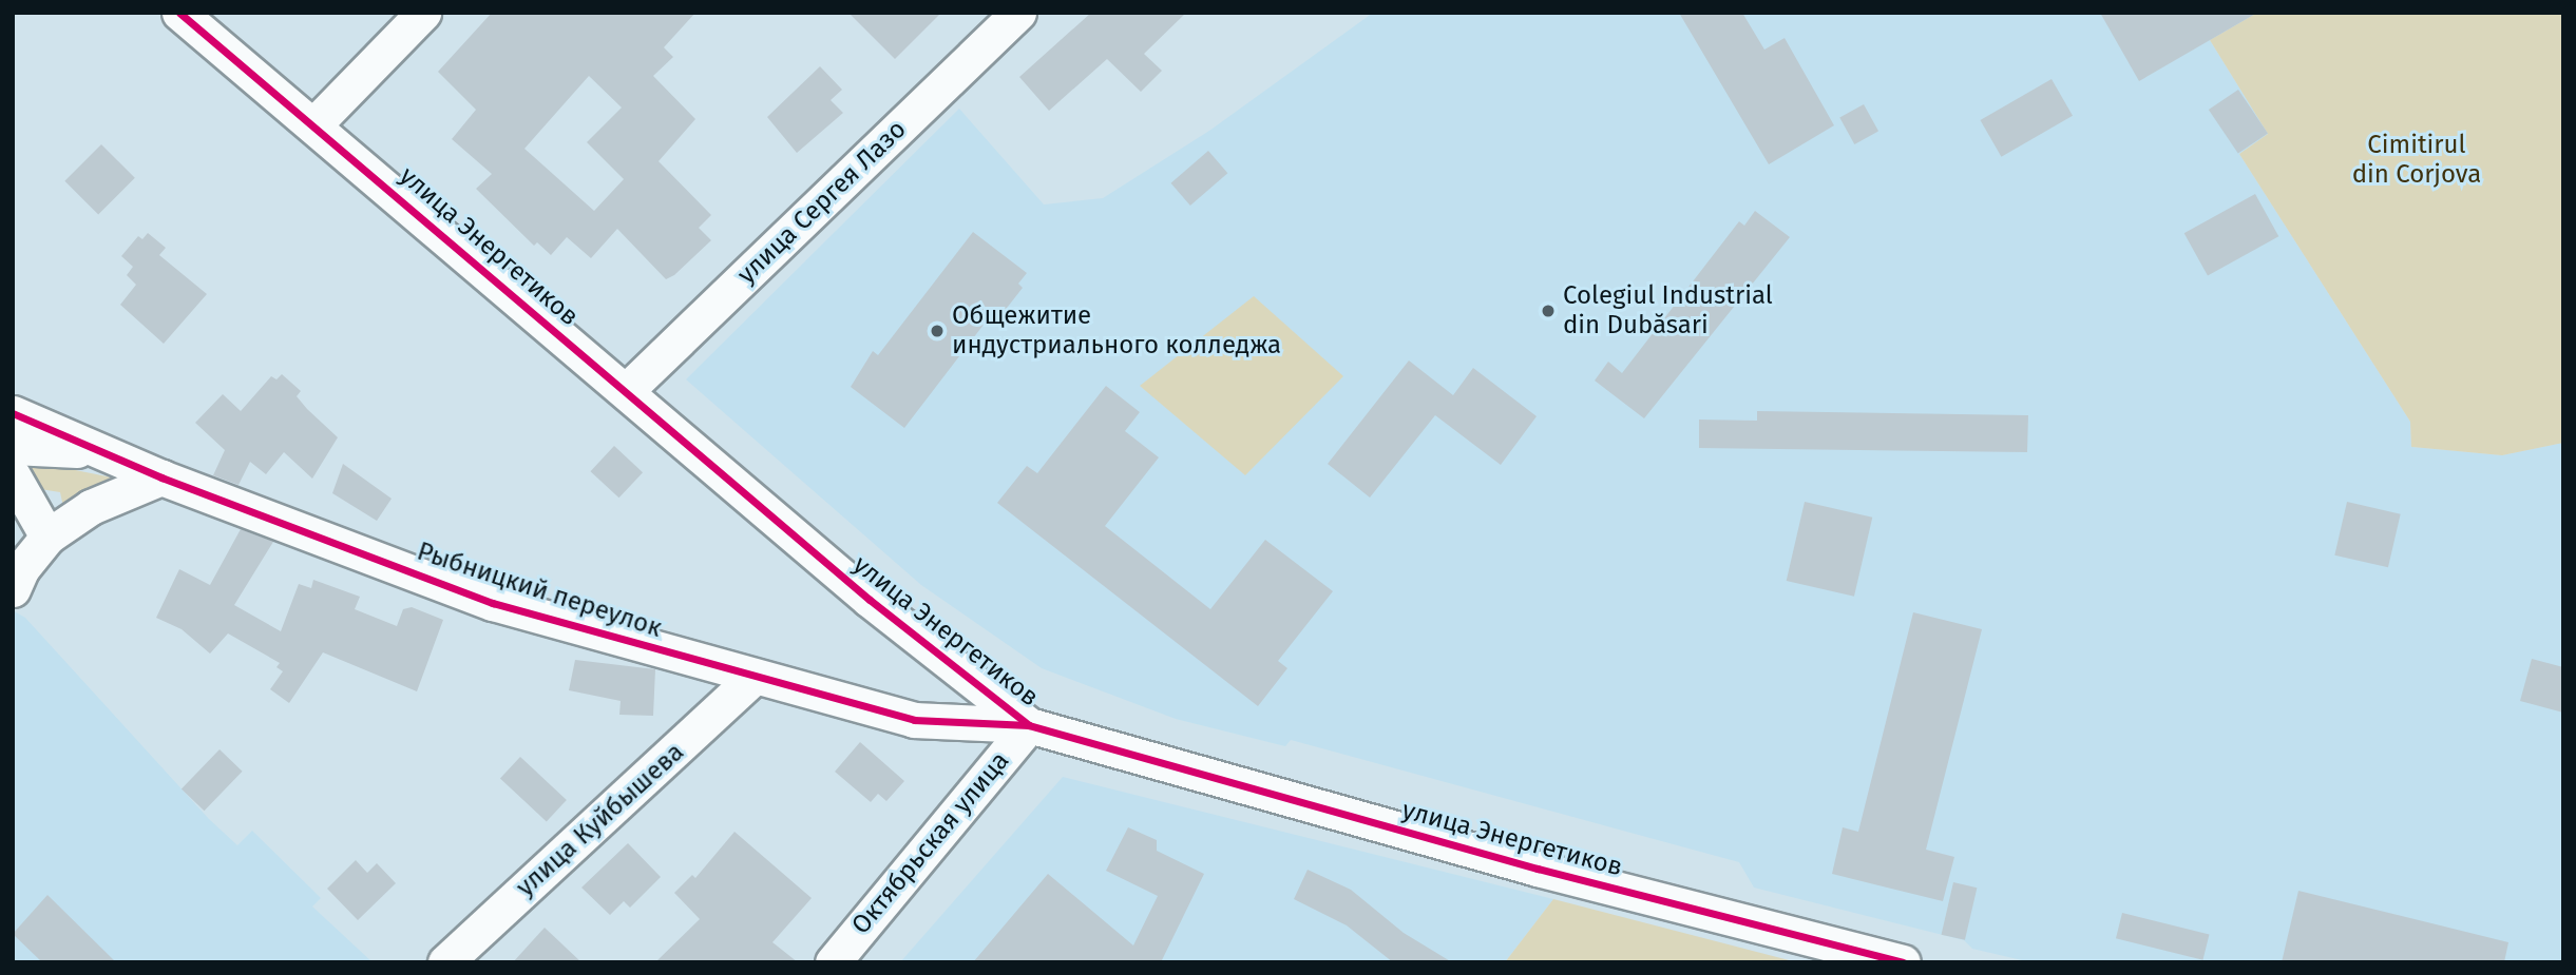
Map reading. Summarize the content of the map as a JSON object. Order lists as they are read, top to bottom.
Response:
{
  "streets": {
    "street": [
      "улица Сергея Лазо",
      "улица Энергетиков",
      "Рыбницкий переулок",
      "улица Куйбышева",
      "Октябрьская улица"
    ]
  },
  "crossings": [
    ["улица Сергея Лазо", "улица Энергетиков"],
    ["улица Энергетиков", "Рыбницкий переулок"],
    ["улица Энергетиков", "Октябрьская улица"],
    ["Рыбницкий переулок", "улица Куйбышева"],
    ["Рыбницкий переулок", "Октябрьская улица"]
  ],
  "parks": ["Cimitirul din Corjova"],
  "places": ["Colegiul Industrial din Dubăsari", "Общежитие индустриального колледжа"]
}
